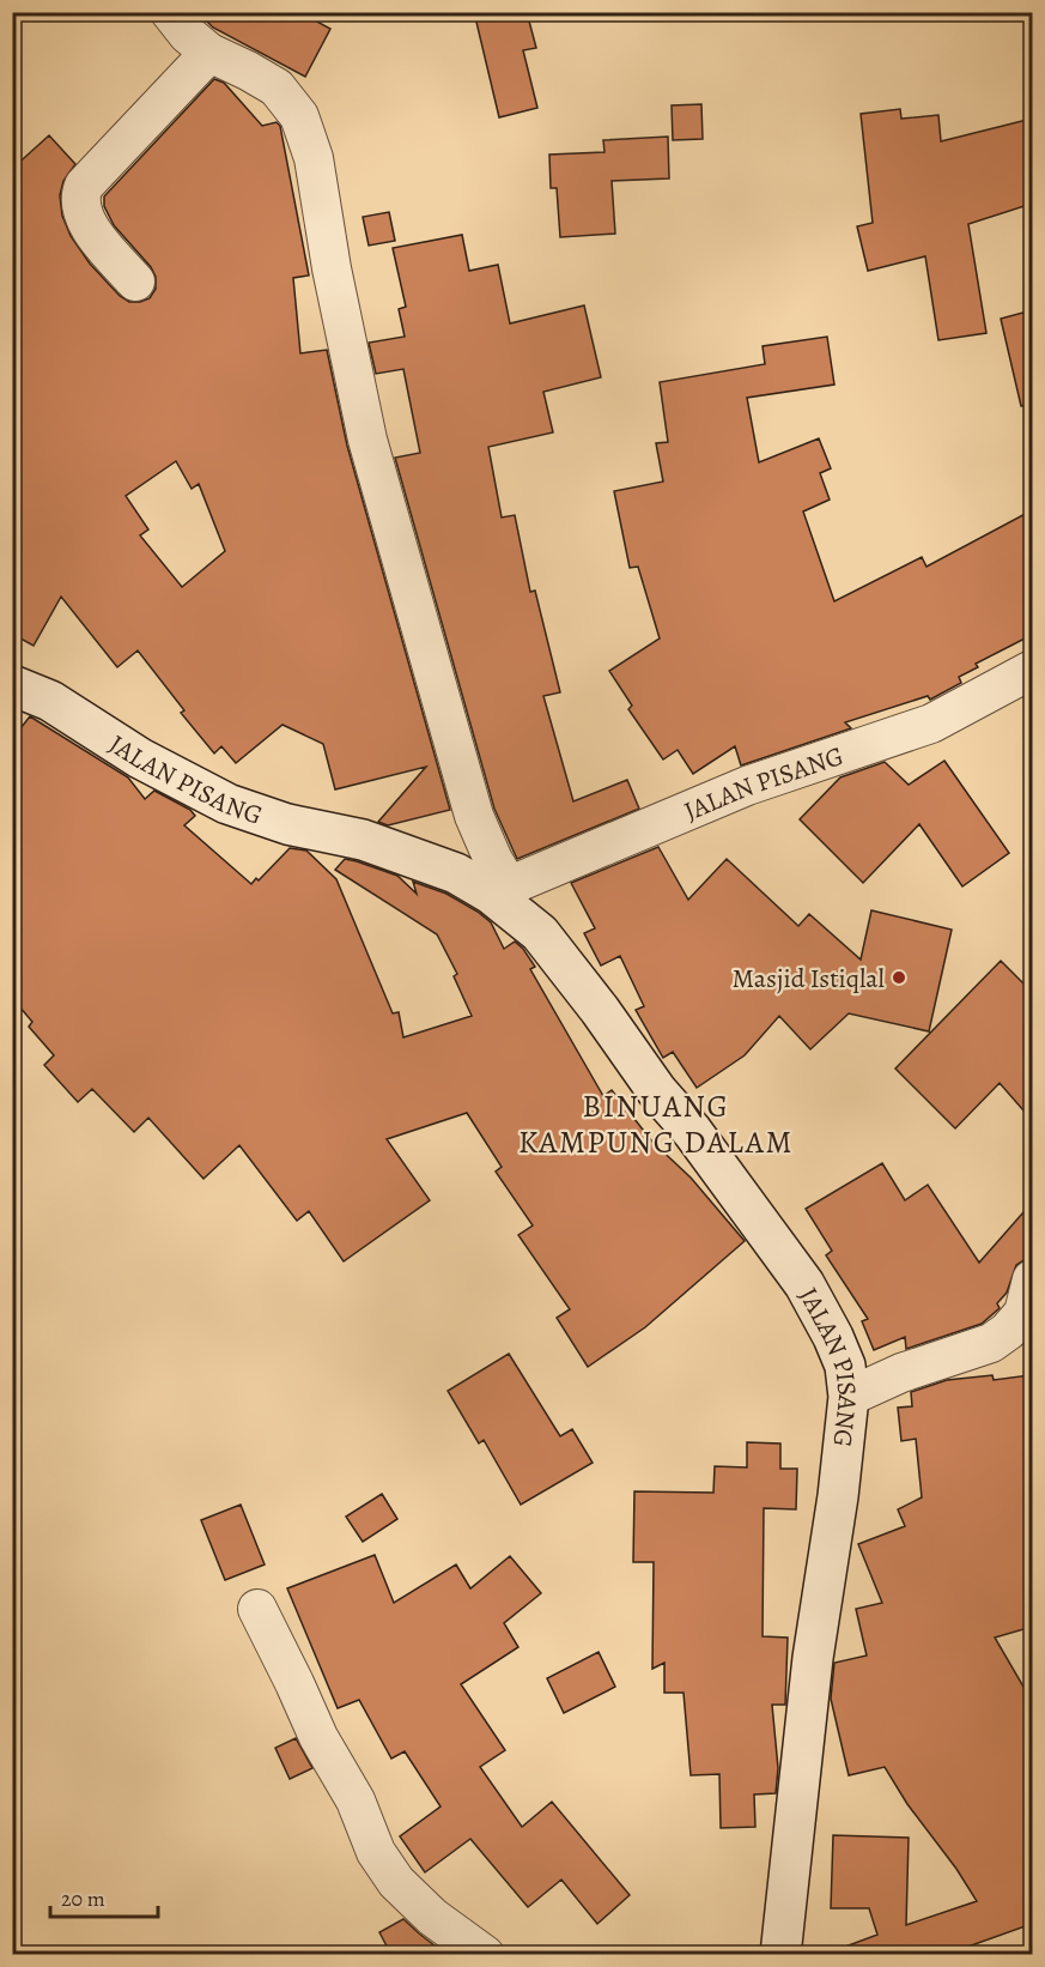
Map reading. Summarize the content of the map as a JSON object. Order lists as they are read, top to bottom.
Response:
{
  "streets": {
    "street": ["JALAN PISANG"]
  },
  "districts": ["BINUANG KAMPUNG DALAM"],
  "places": ["Masjid Istiqlal"],
  "scale_bar": "20 m"
}
